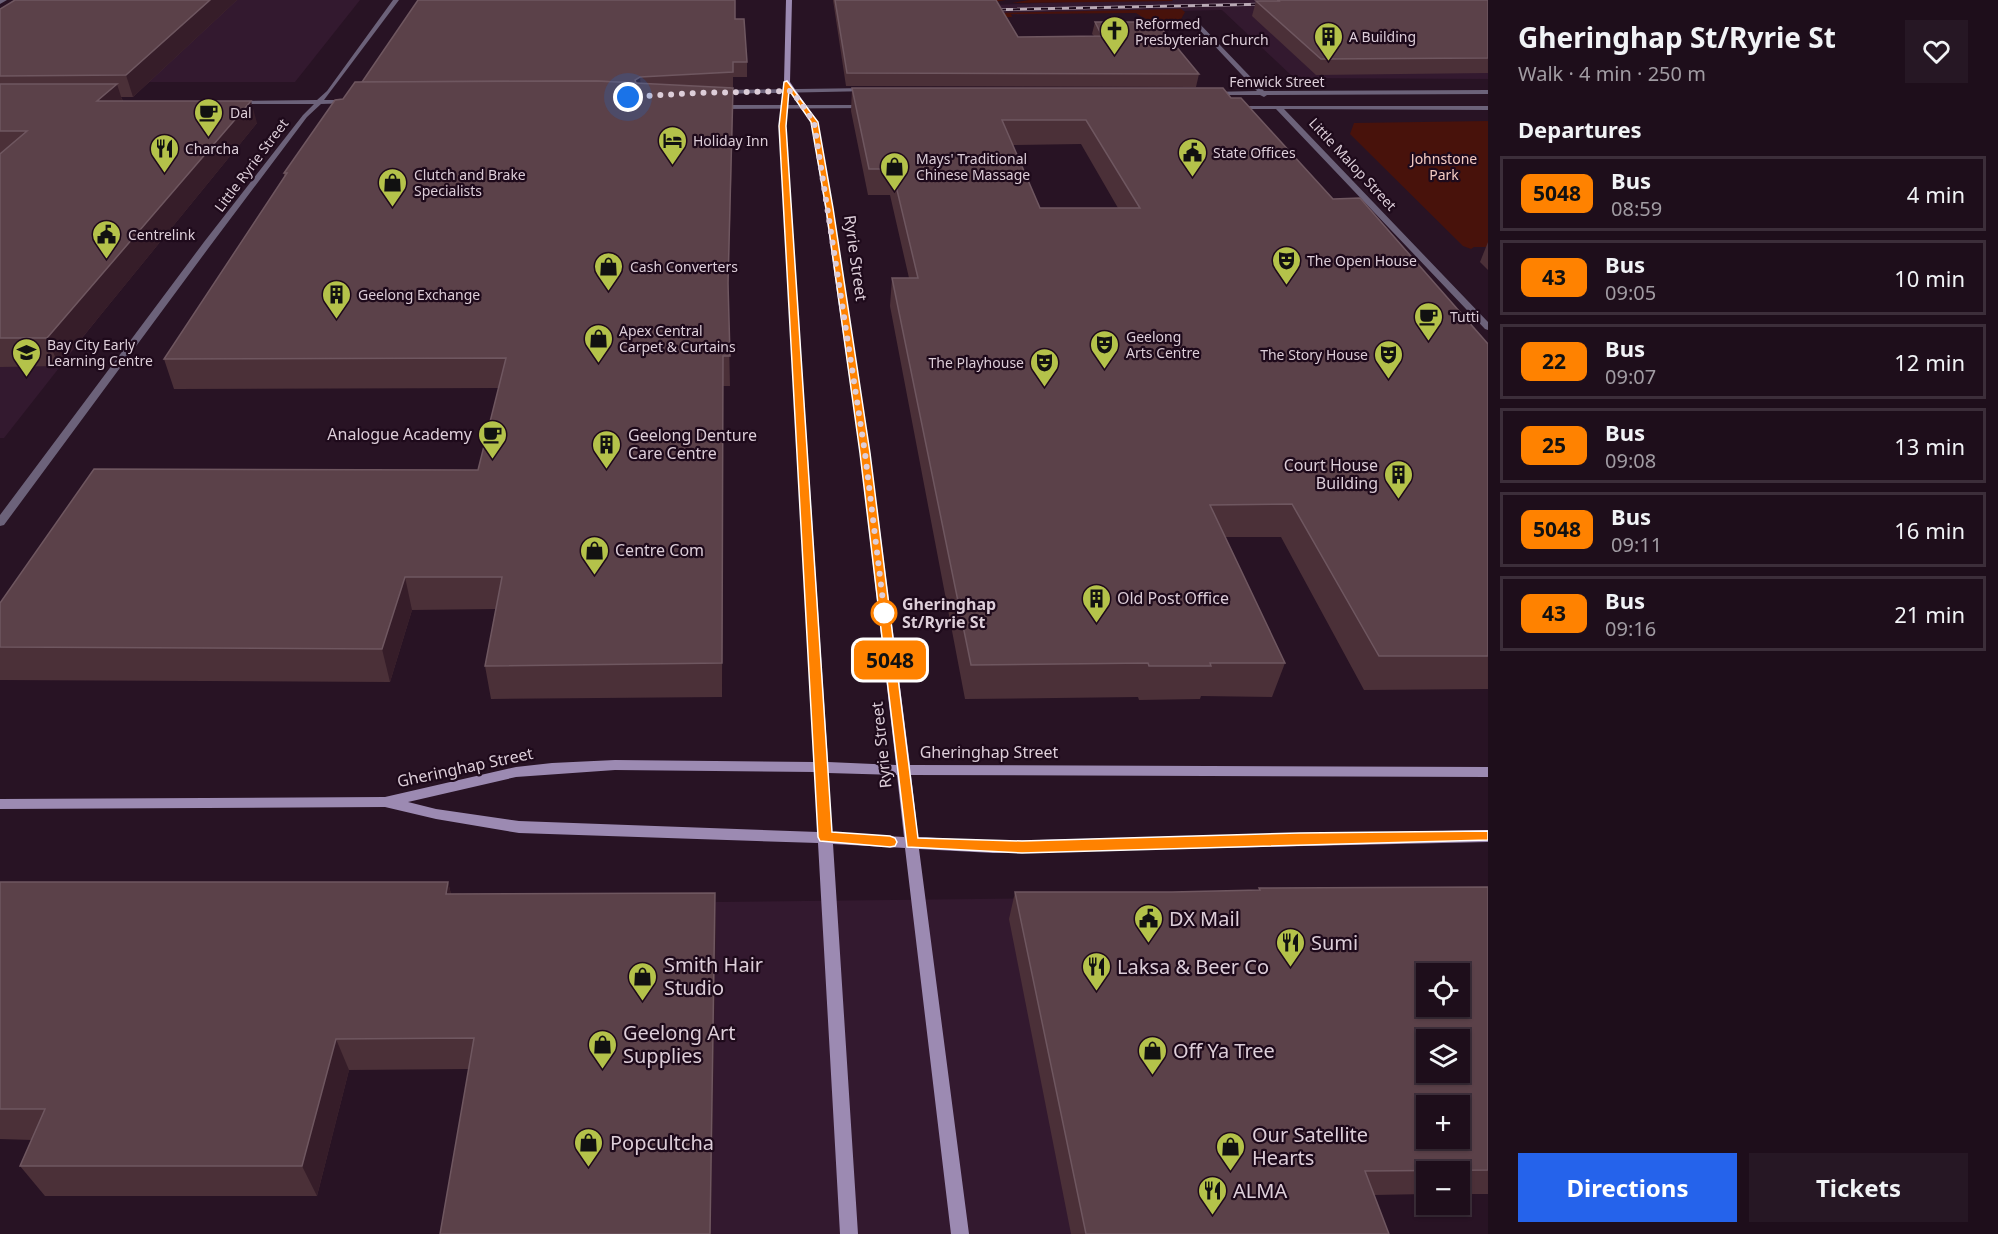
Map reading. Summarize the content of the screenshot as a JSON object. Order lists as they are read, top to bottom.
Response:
{
  "streets": {
    "main road": ["Ryrie Street", "Gheringhap Street"],
    "street": ["Fenwick Street", "Little Malop Street", "Little Ryrie Street"]
  },
  "crossings": [
    ["Fenwick Street", "Little Malop Street"],
    ["Ryrie Street", "Gheringhap Street"]
  ],
  "parks": ["Johnstone Park"],
  "places": {
    "church": ["Reformed Presbyterian Church"],
    "building": [
      "A Building",
      "Geelong Exchange",
      "Geelong Denture Care Centre",
      "Court House Building",
      "Old Post Office"
    ],
    "cafe": ["Dal", "Tutti", "Analogue Academy"],
    "hotel": ["Holiday Inn"],
    "restaurant": [
      "Charcha",
      "Sumi",
      "Laksa & Beer Co",
      "ALMA"
    ],
    "public building": ["State Offices", "Centrelink", "DX Mail"],
    "shop": [
      "Mays' Traditional Chinese Massage",
      "Clutch and Brake Specialists",
      "Cash Converters",
      "Apex Central Carpet & Curtains",
      "Centre Com",
      "Smith Hair Studio",
      "Geelong Art Supplies",
      "Off Ya Tree",
      "Popcultcha",
      "Our Satellite Hearts"
    ],
    "theatre": [
      "The Open House",
      "Geelong Arts Centre",
      "The Story House",
      "The Playhouse"
    ],
    "school or university": ["Bay City Early Learning Centre"],
    "other": ["Gheringhap St/Ryrie St"]
  },
  "lines": ["bus line 5048"],
  "page": {
    "on_map": "5048",
    "heading": [
      ["Gheringhap St/Ryrie St", "Walk · 4 min · 250 m"],
      "Departures"
    ],
    "list": [
      {
        "mark": "5048",
        "name": "Bus",
        "note": "08:59",
        "value": "4 min"
      },
      {
        "mark": "43",
        "name": "Bus",
        "note": "09:05",
        "value": "10 min"
      },
      {
        "mark": "22",
        "name": "Bus",
        "note": "09:07",
        "value": "12 min"
      },
      {
        "mark": "25",
        "name": "Bus",
        "note": "09:08",
        "value": "13 min"
      },
      {
        "mark": "5048",
        "name": "Bus",
        "note": "09:11",
        "value": "16 min"
      },
      {
        "mark": "43",
        "name": "Bus",
        "note": "09:16",
        "value": "21 min"
      }
    ],
    "map_buttons": ["+", "−"],
    "buttons": ["Directions", "Tickets"]
  }
}
